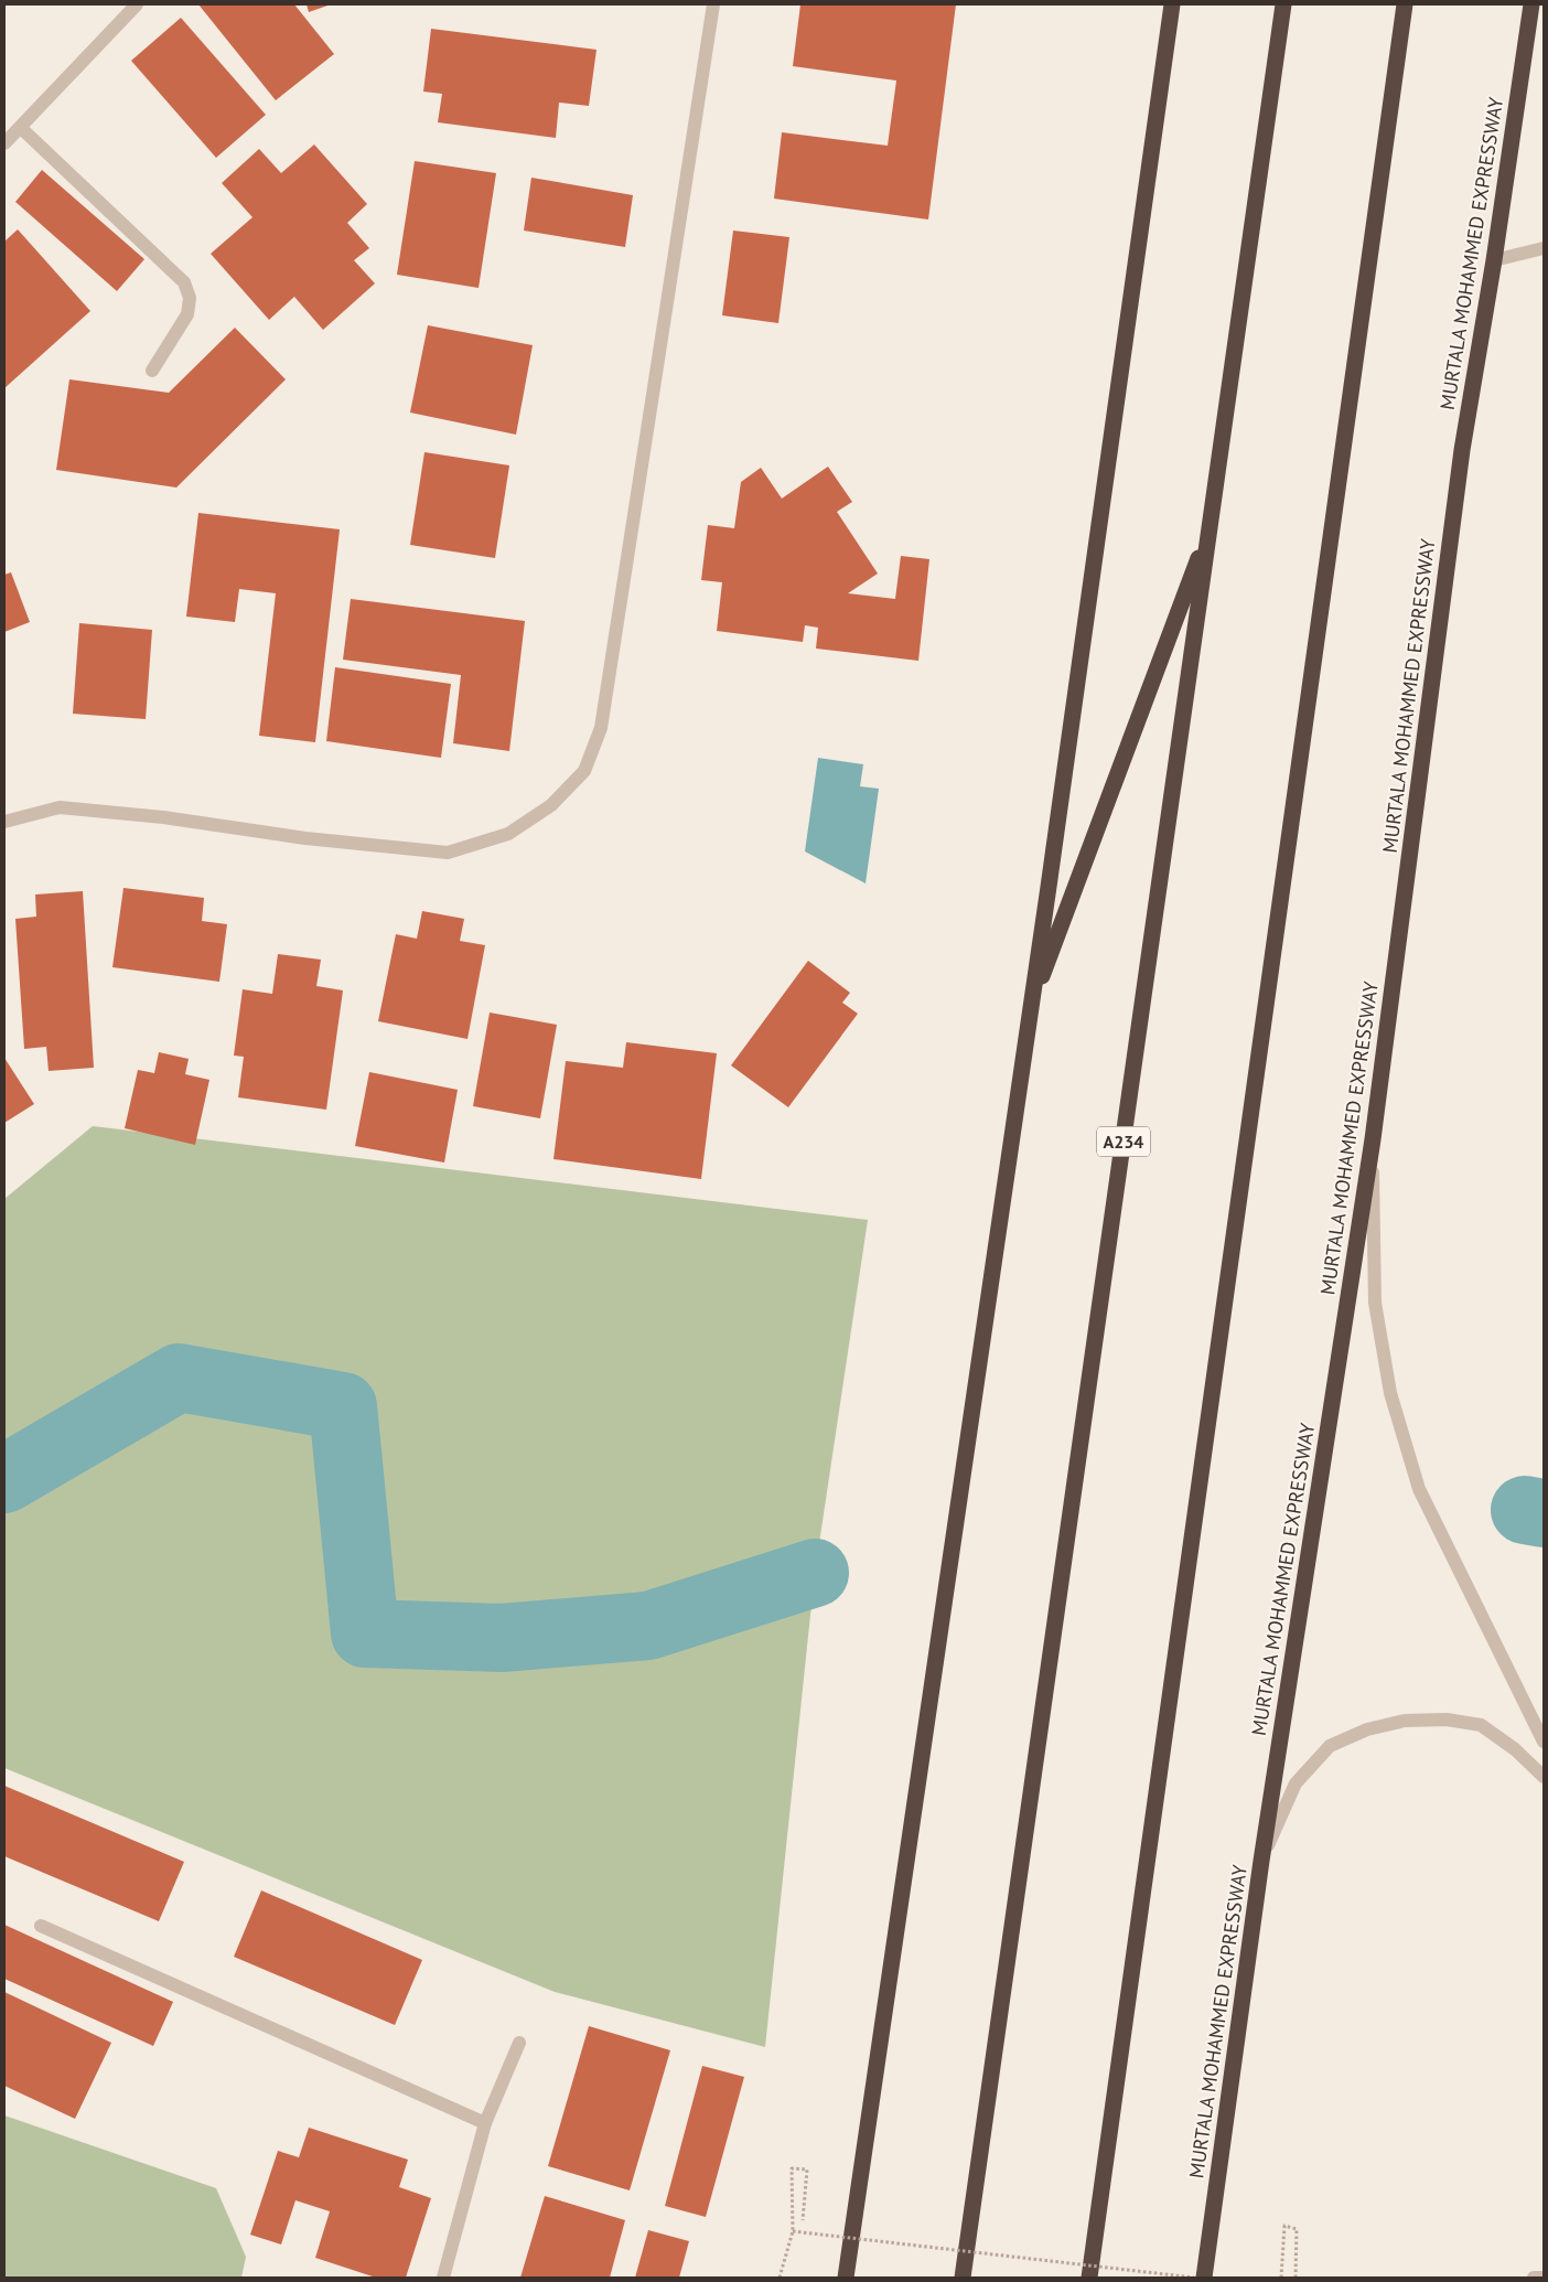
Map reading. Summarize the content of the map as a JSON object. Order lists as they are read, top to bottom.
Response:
{
  "streets": {
    "highway": ["MURTALA MOHAMMED EXPRESSWAY", "A234"]
  }
}
